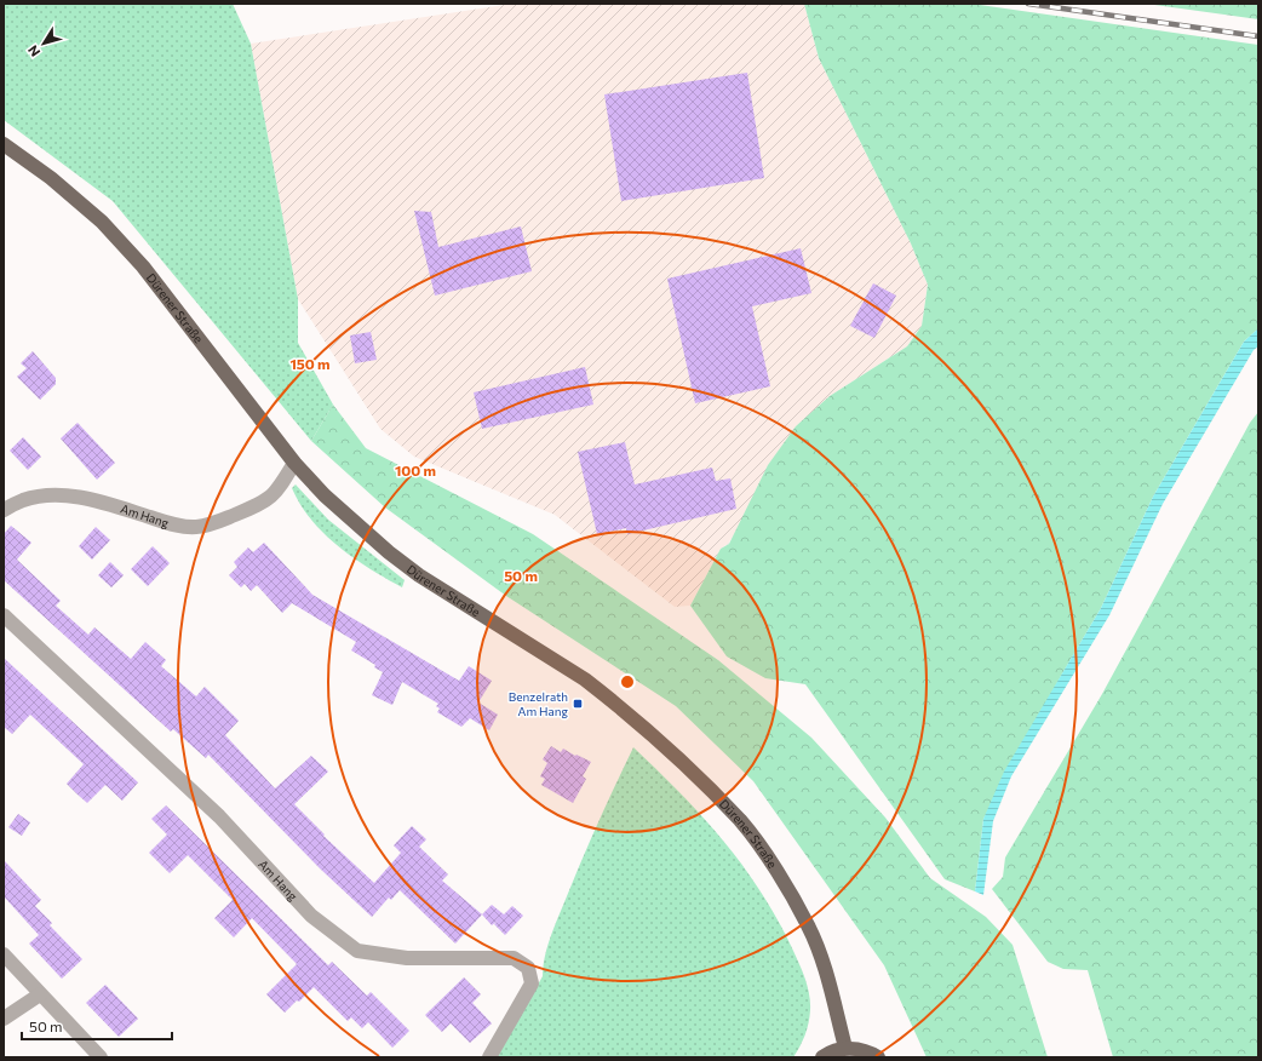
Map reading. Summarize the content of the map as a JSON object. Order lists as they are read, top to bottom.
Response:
{
  "streets": {
    "main road": ["Dürener Straße"],
    "street": ["Am Hang"]
  },
  "crossings": [
    ["Dürener Straße", "Am Hang"]
  ],
  "places": {
    "transit": ["Benzelrath Am Hang"]
  },
  "scale_bar": "50 m",
  "north": "bottom left",
  "rings": ["150 m", "100 m", "50 m"]
}
